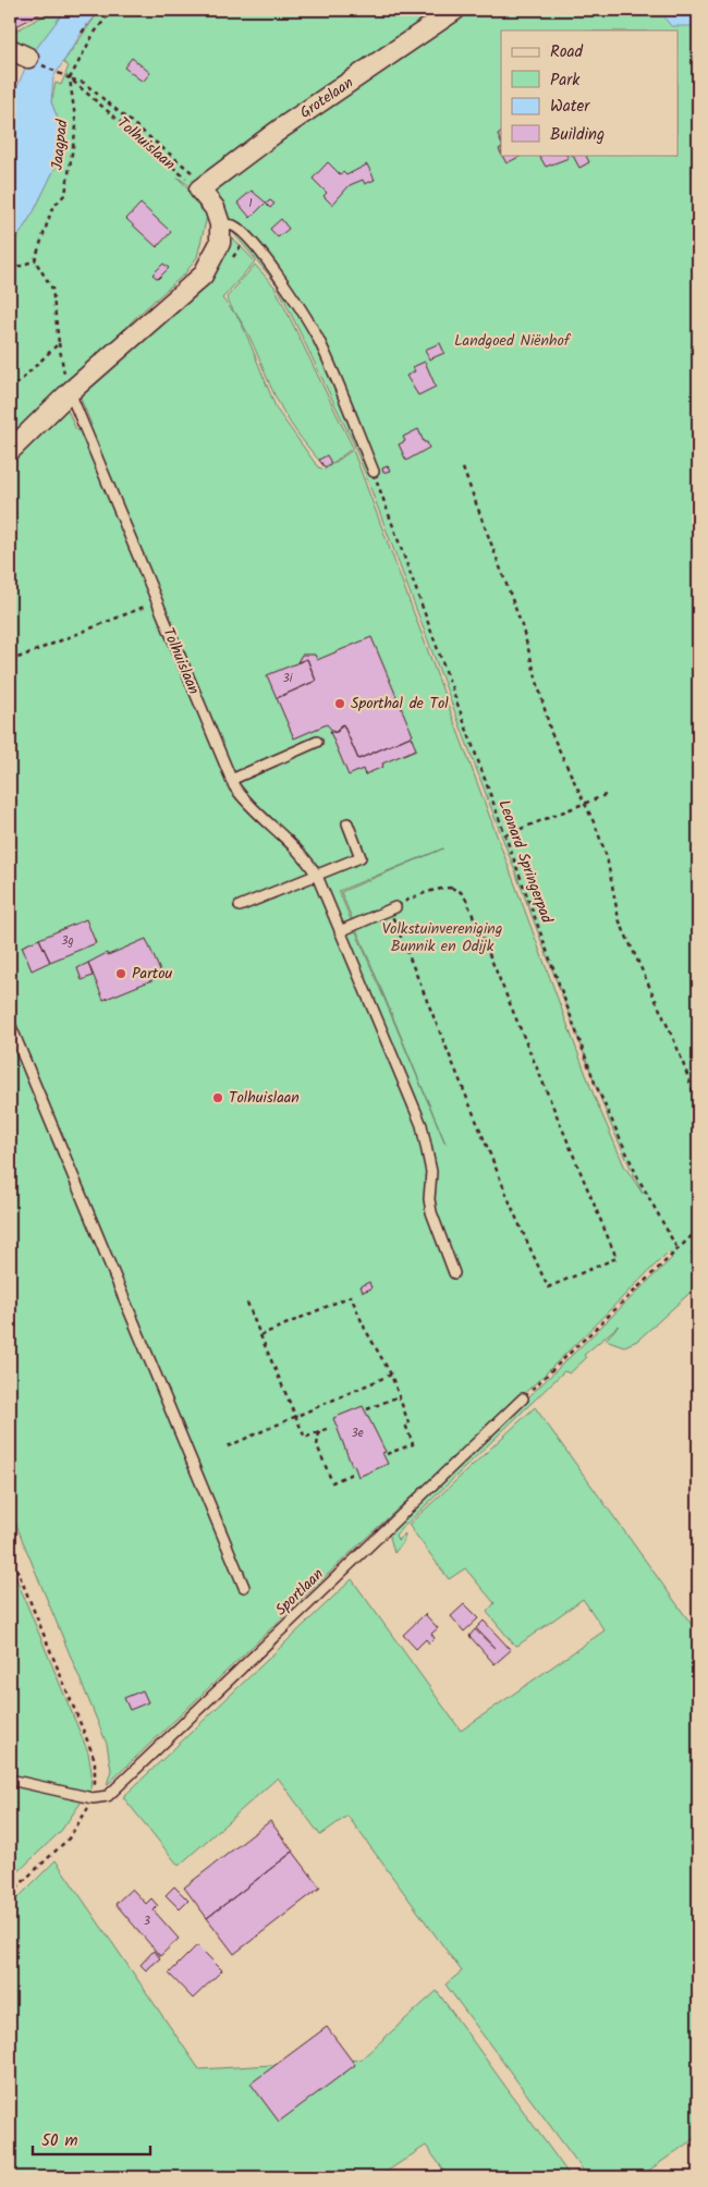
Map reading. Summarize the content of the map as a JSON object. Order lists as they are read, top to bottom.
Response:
{
  "streets": {
    "street": ["Grotelaan"],
    "lane": ["Tolhuislaan", "Sportlaan"],
    "path": ["Jaagpad", "Leonard Springerpad"]
  },
  "crossings": [
    ["Grotelaan", "Tolhuislaan"],
    ["Tolhuislaan", "Jaagpad"]
  ],
  "parks": ["Landgoed Niënhof", "Volkstuinvereniging Bunnik en Odijk"],
  "places": ["Sporthal de Tol", "Partou", "Tolhuislaan"],
  "house_numbers": [
    "1",
    "3i",
    "3g",
    "3e",
    "3"
  ],
  "legend": [
    "Road",
    "Park",
    "Water",
    "Building"
  ],
  "scale_bar": "50 m"
}
